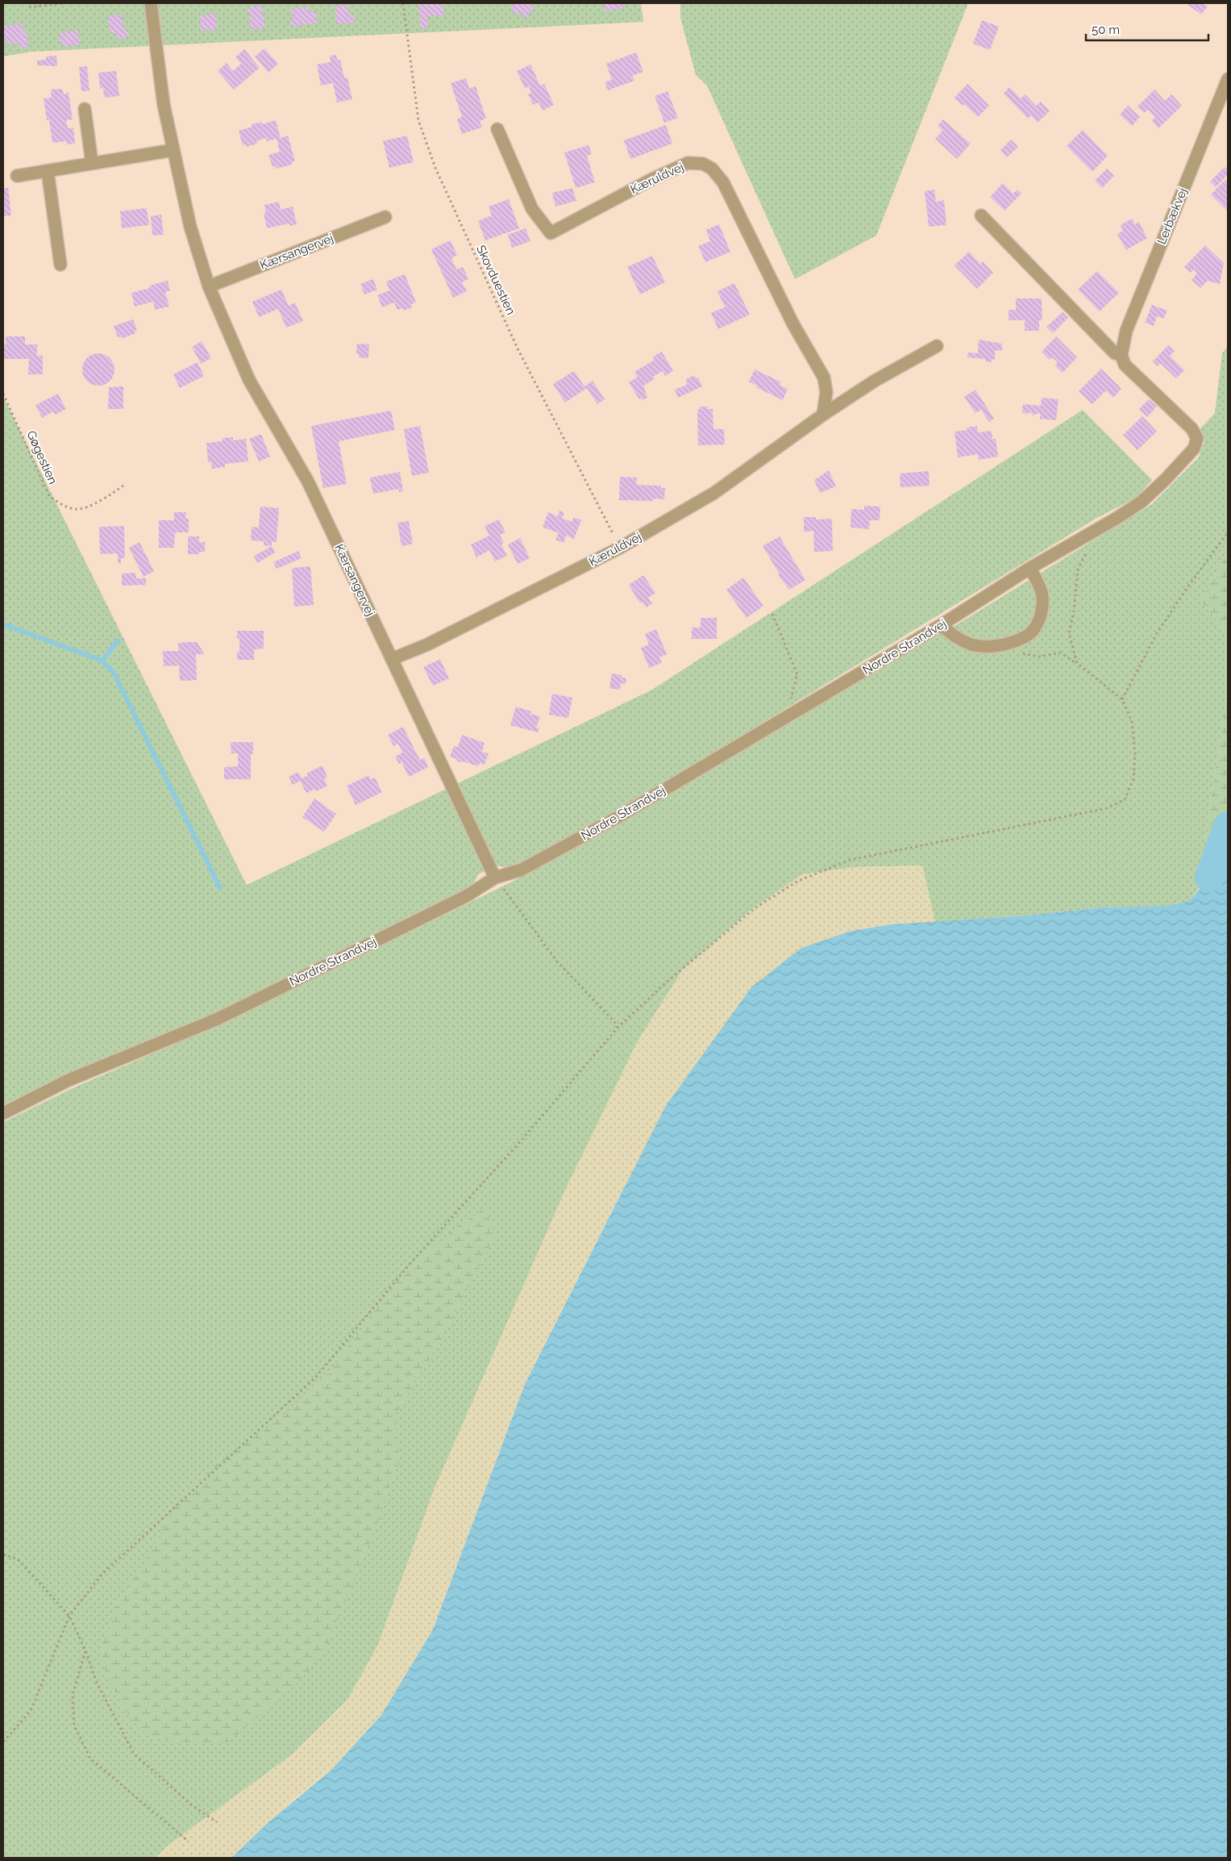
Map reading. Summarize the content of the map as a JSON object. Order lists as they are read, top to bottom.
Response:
{
  "streets": {
    "street": [
      "Kæruldvej",
      "Lerbækvej",
      "Kærsangervej",
      "Nordre Strandvej"
    ],
    "path": ["Skovduestien", "Gøgestien"]
  },
  "crossings": [
    ["Kæruldvej", "Kærsangervej"],
    ["Kæruldvej", "Skovduestien"],
    ["Lerbækvej", "Nordre Strandvej"],
    ["Kærsangervej", "Nordre Strandvej"]
  ],
  "scale_bar": "50 m"
}
